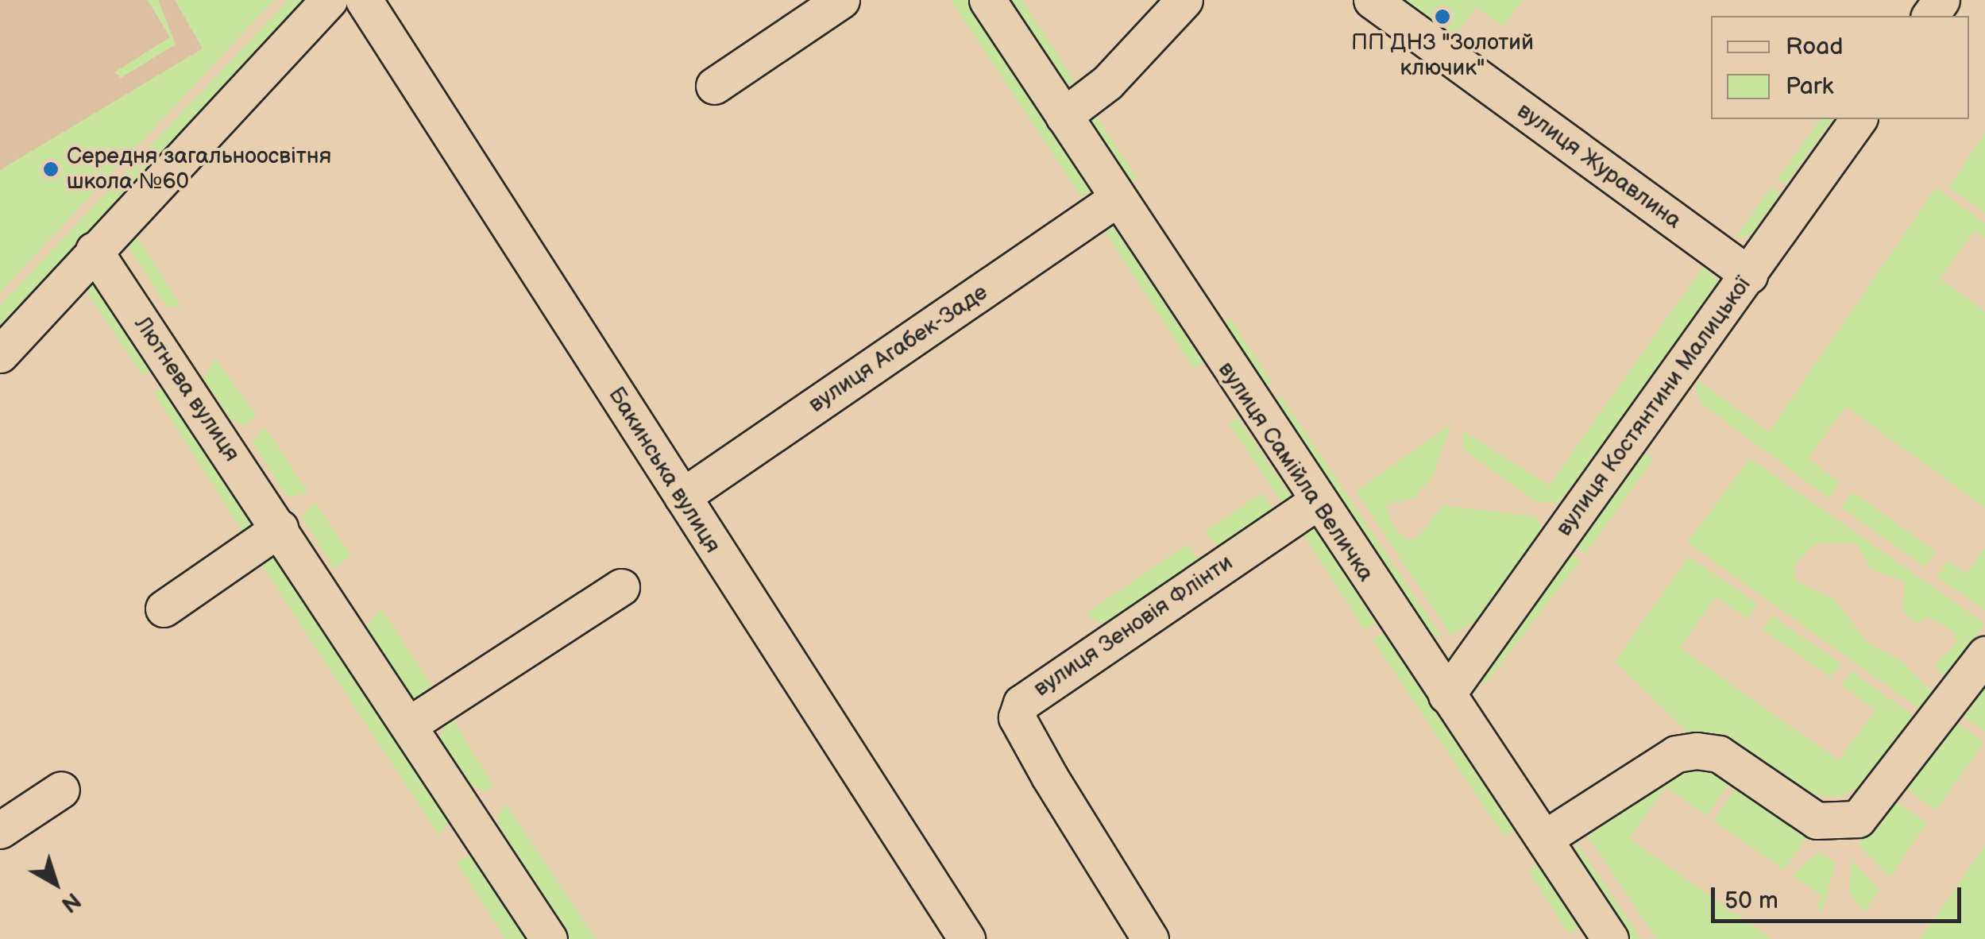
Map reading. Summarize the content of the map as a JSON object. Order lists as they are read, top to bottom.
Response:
{
  "streets": {
    "street": [
      "вулиця Журавлина",
      "вулиця Агабек-Заде",
      "Лютнева вулиця",
      "вулиця Костянтини Малицької",
      "Бакинська вулиця",
      "вулиця Самійла Величка",
      "вулиця Зеновія Флінти"
    ]
  },
  "crossings": [
    ["вулиця Журавлина", "вулиця Костянтини Малицької"],
    ["вулиця Агабек-Заде", "Бакинська вулиця"],
    ["вулиця Агабек-Заде", "вулиця Самійла Величка"],
    ["вулиця Костянтини Малицької", "вулиця Самійла Величка"],
    ["вулиця Самійла Величка", "вулиця Зеновія Флінти"]
  ],
  "places": ["ПП ДНЗ \"Золотий ключик\"", "Середня загальноосвітня школа №60"],
  "legend": ["Road", "Park"],
  "scale_bar": "50 m",
  "north": "bottom right"
}
